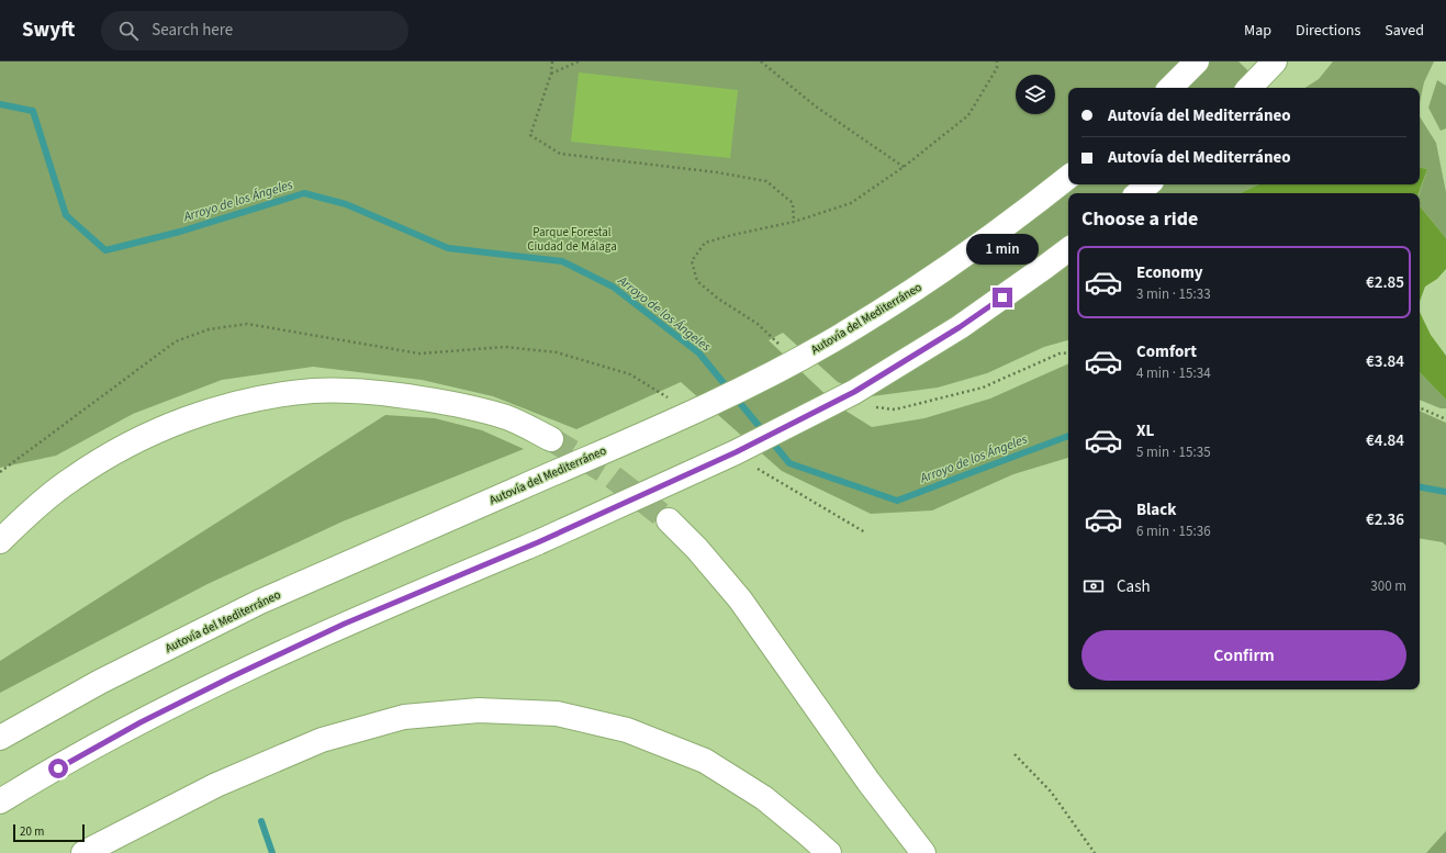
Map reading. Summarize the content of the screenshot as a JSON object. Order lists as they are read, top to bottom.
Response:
{
  "streets": {
    "highway": ["Autovía del Mediterráneo"]
  },
  "water": ["Arroyo de los Ángeles"],
  "parks": ["Parque Forestal Ciudad de Málaga"],
  "scale_bar": "20 m",
  "page": {
    "header": "Swyft",
    "search": "Search here",
    "nav": ["Map", "Directions", "Saved"],
    "banner": ["Autovía del Mediterráneo", "Autovía del Mediterráneo"],
    "heading": "Choose a ride",
    "bubble": "1 min",
    "list": [
      {
        "name": "Economy",
        "note": "3 min · 15:33",
        "value": "€2.85"
      },
      {
        "name": "Comfort",
        "note": "4 min · 15:34",
        "value": "€3.84"
      },
      {
        "name": "XL",
        "note": "5 min · 15:35",
        "value": "€4.84"
      },
      {
        "name": "Black",
        "note": "6 min · 15:36",
        "value": "€2.36"
      }
    ],
    "pay": ["Cash", "300 m"],
    "buttons": "Confirm",
    "scale": "20 m"
  }
}
